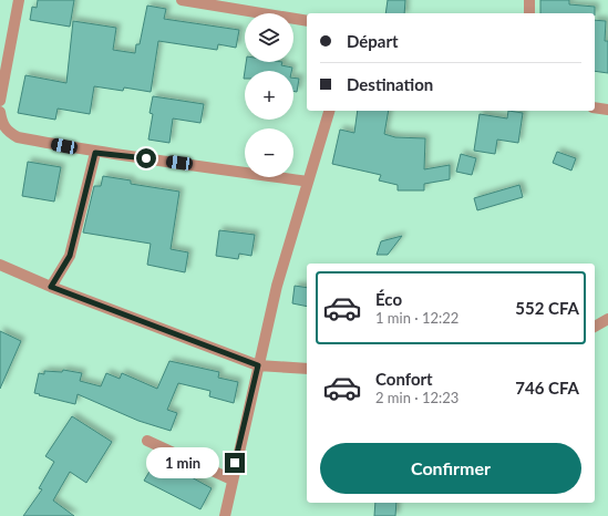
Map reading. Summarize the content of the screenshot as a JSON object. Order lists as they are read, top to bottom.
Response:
{
  "page": {
    "map_buttons": ["+", "−"],
    "banner": ["Départ", "Destination"],
    "list": [
      {
        "name": "Éco",
        "note": "1 min · 12:22",
        "value": "552 CFA"
      },
      {
        "name": "Confort",
        "note": "2 min · 12:23",
        "value": "746 CFA"
      }
    ],
    "buttons": "Confirmer",
    "bubble": "1 min"
  }
}
